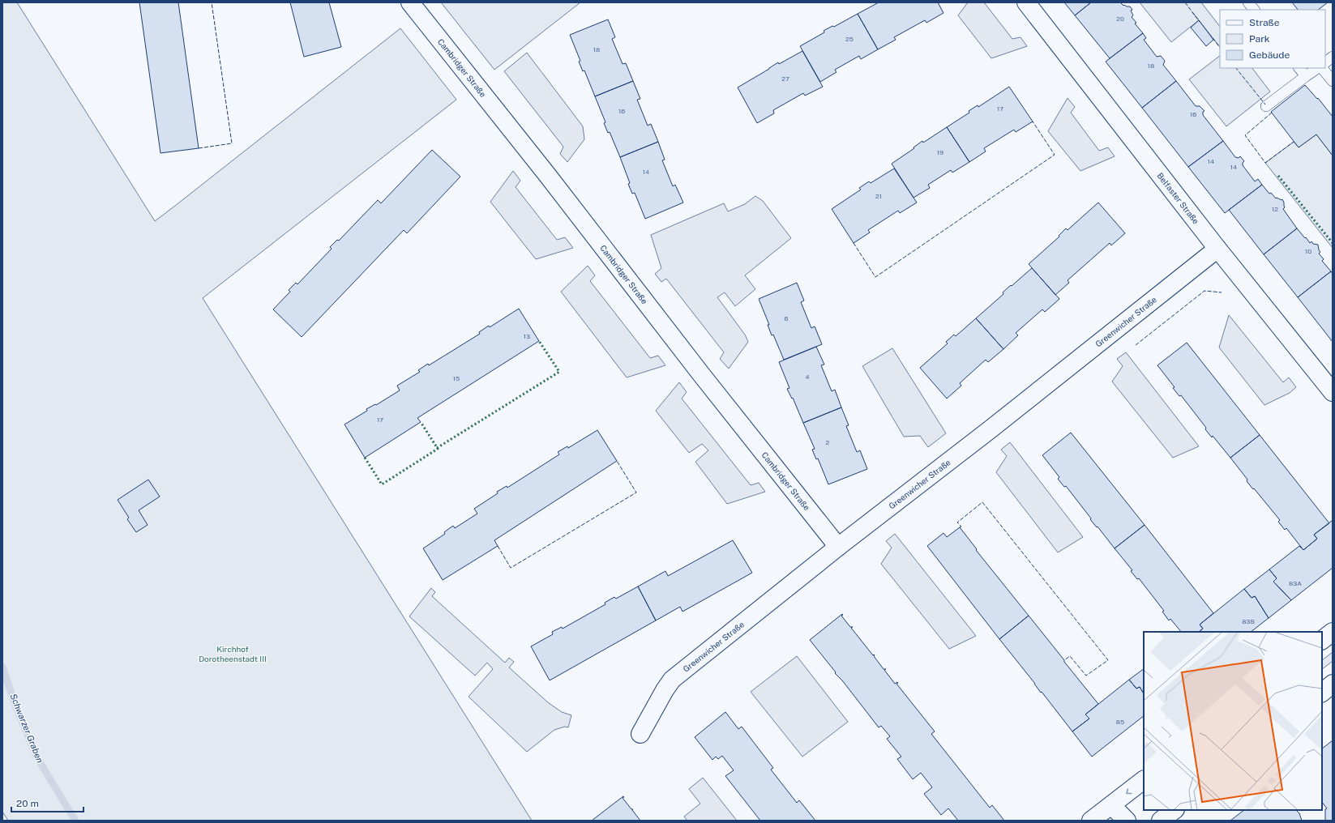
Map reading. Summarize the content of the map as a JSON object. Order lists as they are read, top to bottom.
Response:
{
  "streets": {
    "street": ["Cambridger Straße", "Belfaster Straße", "Greenwicher Straße"]
  },
  "crossings": [
    ["Cambridger Straße", "Greenwicher Straße"],
    ["Belfaster Straße", "Greenwicher Straße"]
  ],
  "water": ["Schwarzer Graben"],
  "parks": ["Kirchhof Dorotheenstadt III"],
  "house_numbers": [
    "20",
    "25",
    "18",
    "18",
    "27",
    "17",
    "16",
    "16",
    "19",
    "14",
    "14",
    "14",
    "21",
    "12",
    "10",
    "6",
    "13",
    "4",
    "15",
    "17",
    "2",
    "83A",
    "83B",
    "85"
  ],
  "legend": ["Straße", "Park", "Gebäude"],
  "scale_bar": "20 m"
}
